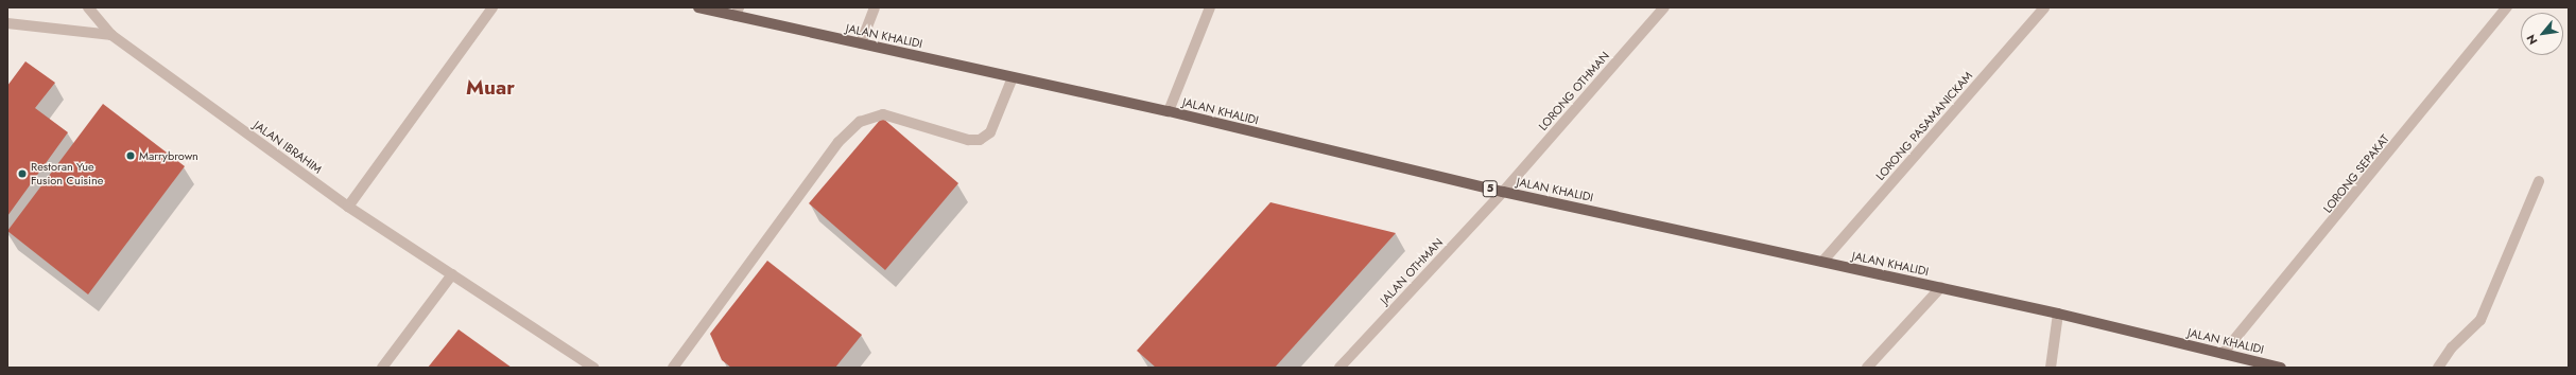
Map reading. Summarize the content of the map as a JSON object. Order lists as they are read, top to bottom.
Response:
{
  "streets": {
    "main road": ["JALAN KHALIDI", "5"],
    "street": [
      "LORONG OTHMAN",
      "LORONG PASAMANICKAM",
      "JALAN IBRAHIM",
      "LORONG SEPAKAT",
      "JALAN OTHMAN"
    ]
  },
  "crossings": [
    ["JALAN KHALIDI", "LORONG OTHMAN"],
    ["JALAN KHALIDI", "LORONG PASAMANICKAM"],
    ["JALAN KHALIDI", "LORONG SEPAKAT"],
    ["JALAN KHALIDI", "JALAN OTHMAN"],
    ["LORONG OTHMAN", "JALAN OTHMAN"]
  ],
  "districts": ["Muar"],
  "places": ["Marrybrown", "Restoran Yue Fusion Cuisine"],
  "north": "bottom left"
}
